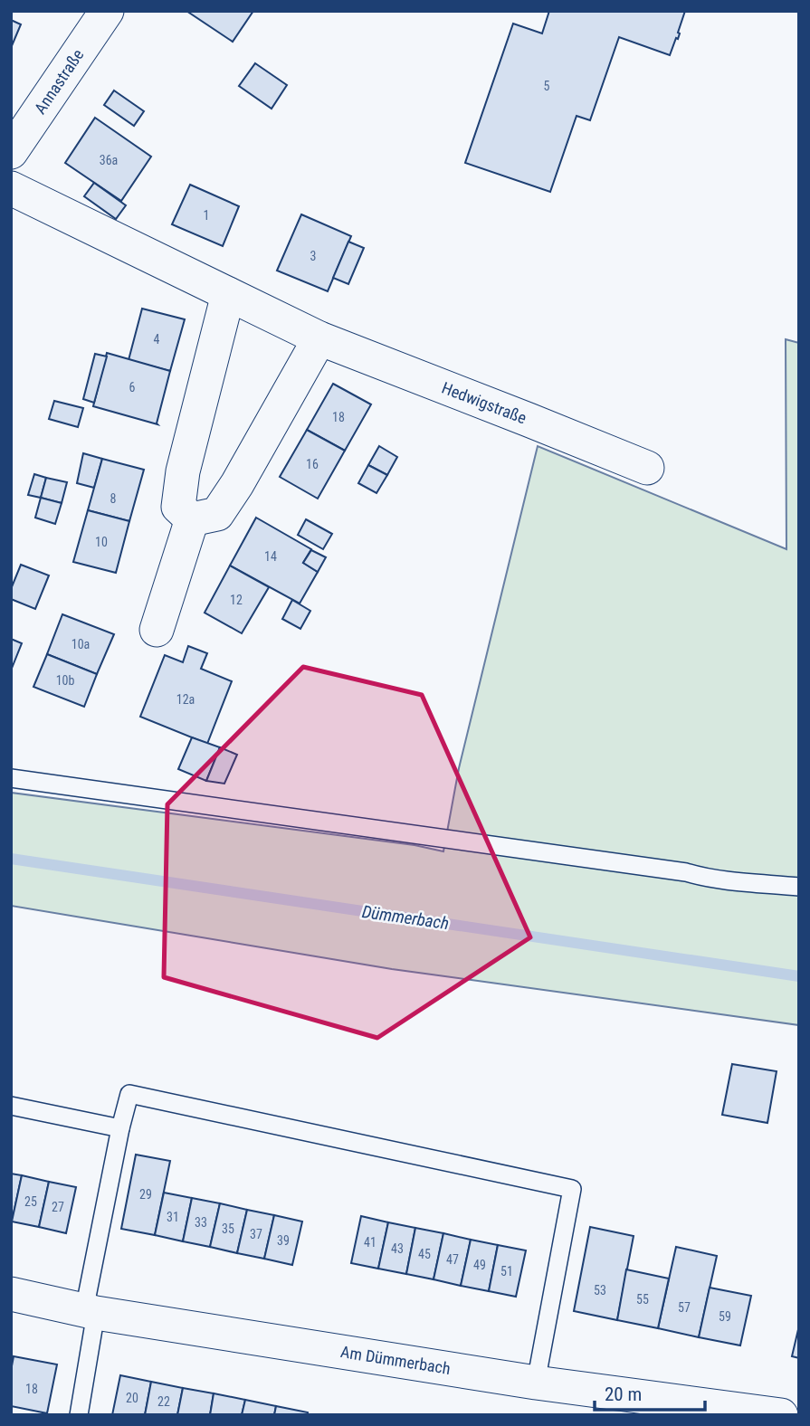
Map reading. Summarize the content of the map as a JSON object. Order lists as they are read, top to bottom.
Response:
{
  "streets": {
    "street": ["Annastraße", "Hedwigstraße", "Am Dümmerbach"]
  },
  "water": ["Dümmerbach"],
  "house_numbers": [
    "5",
    "36a",
    "1",
    "3",
    "4",
    "6",
    "18",
    "16",
    "8",
    "10",
    "14",
    "12",
    "10a",
    "10b",
    "12a",
    "29",
    "25",
    "27",
    "31",
    "33",
    "35",
    "37",
    "39",
    "41",
    "43",
    "45",
    "47",
    "49",
    "51",
    "53",
    "55",
    "57",
    "59",
    "18",
    "20",
    "22"
  ],
  "scale_bar": "20 m"
}
